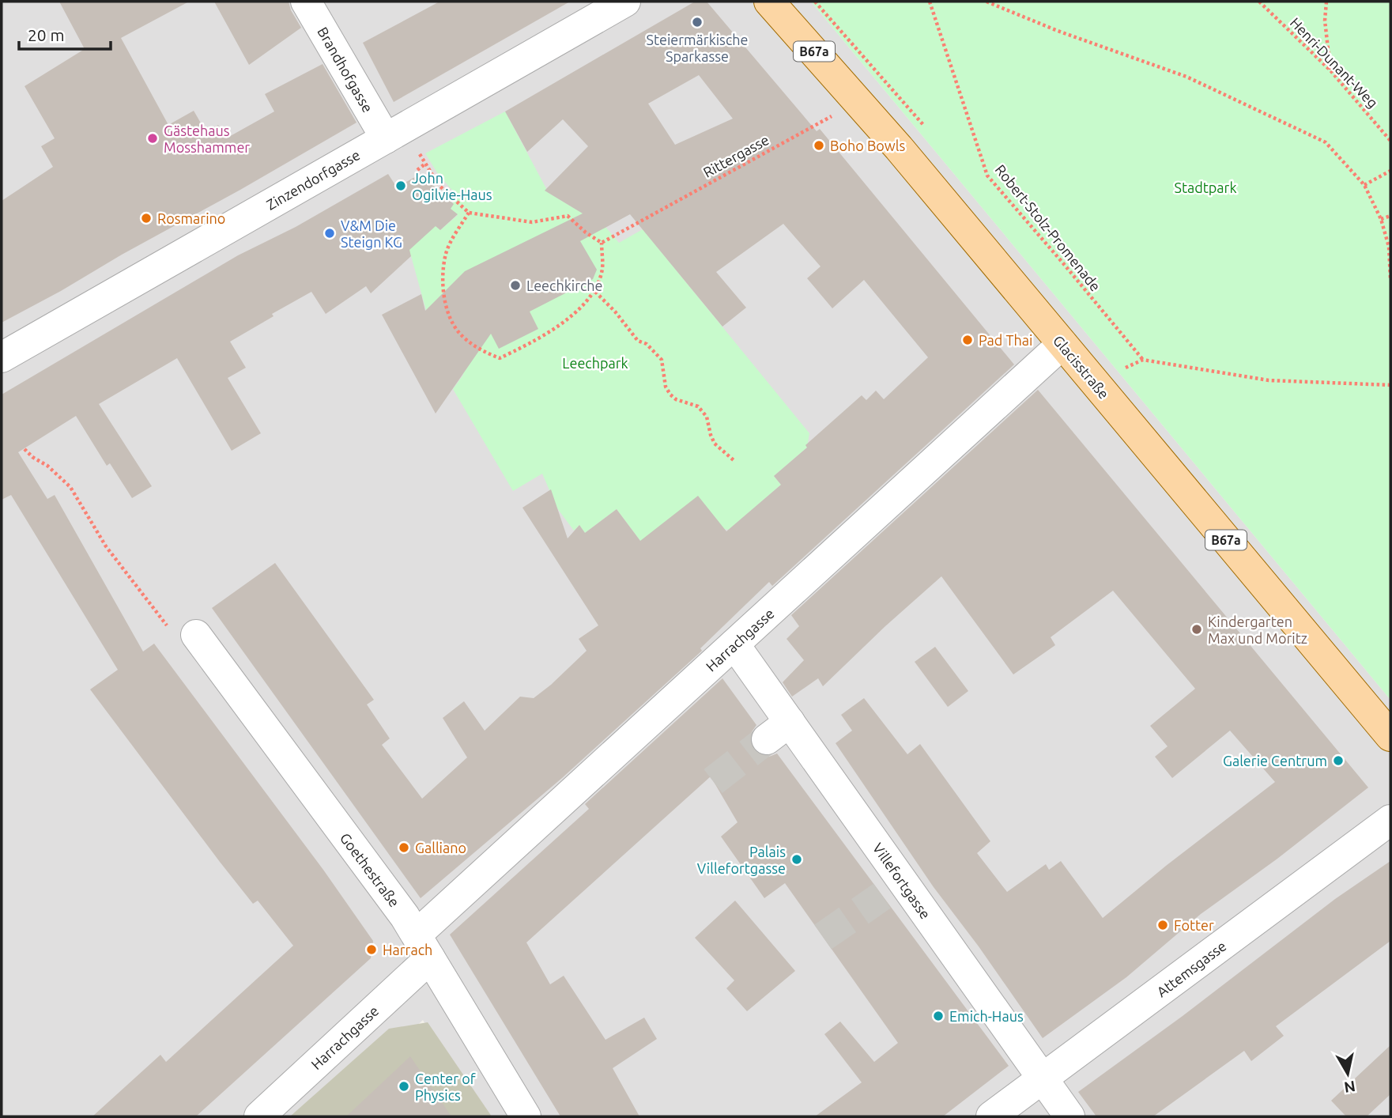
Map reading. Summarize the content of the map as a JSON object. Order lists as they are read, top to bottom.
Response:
{
  "streets": {
    "main road": ["B67a", "Glacisstraße"],
    "street": [
      "Brandhofgasse",
      "Zinzendorfgasse",
      "Harrachgasse",
      "Goethestraße",
      "Villefortgasse",
      "Attemsgasse"
    ],
    "path": ["Henri-Dunant-Weg", "Rittergasse", "Robert-Stolz-Promenade"]
  },
  "crossings": [
    ["Brandhofgasse", "Zinzendorfgasse"],
    ["Rittergasse", "Glacisstraße"],
    ["Glacisstraße", "Harrachgasse"],
    ["Harrachgasse", "Goethestraße"],
    ["Harrachgasse", "Villefortgasse"],
    ["Villefortgasse", "Attemsgasse"]
  ],
  "parks": ["Stadtpark", "Leechpark"],
  "places": [
    "Steiermärkische Sparkasse",
    "Gästehaus Mosshammer",
    "Boho Bowls",
    "John Ogilvie-Haus",
    "Rosmarino",
    "V&M Die Steign KG",
    "Leechkirche",
    "Pad Thai",
    "Kindergarten Max und Moritz",
    "Galerie Centrum",
    "Galliano",
    "Palais Villefortgasse",
    "Fotter",
    "Harrach",
    "Emich-Haus",
    "Center of Physics"
  ],
  "scale_bar": "20 m",
  "north": "bottom"
}
